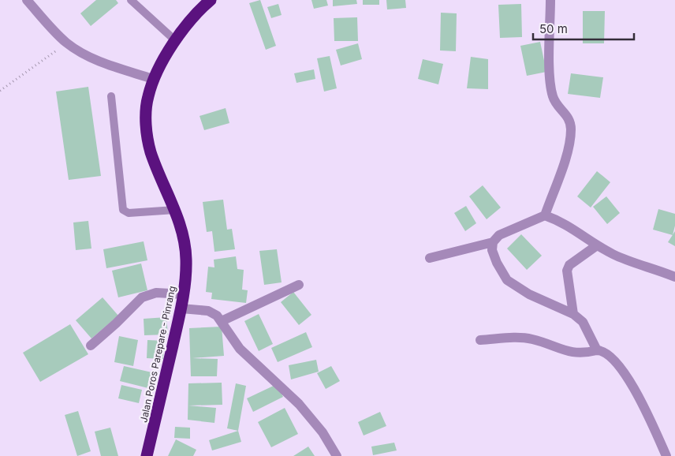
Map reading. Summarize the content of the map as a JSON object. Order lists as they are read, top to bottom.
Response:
{
  "streets": {
    "highway": ["Jalan Poros Parepare - Pinrang"]
  },
  "scale_bar": "50 m"
}
